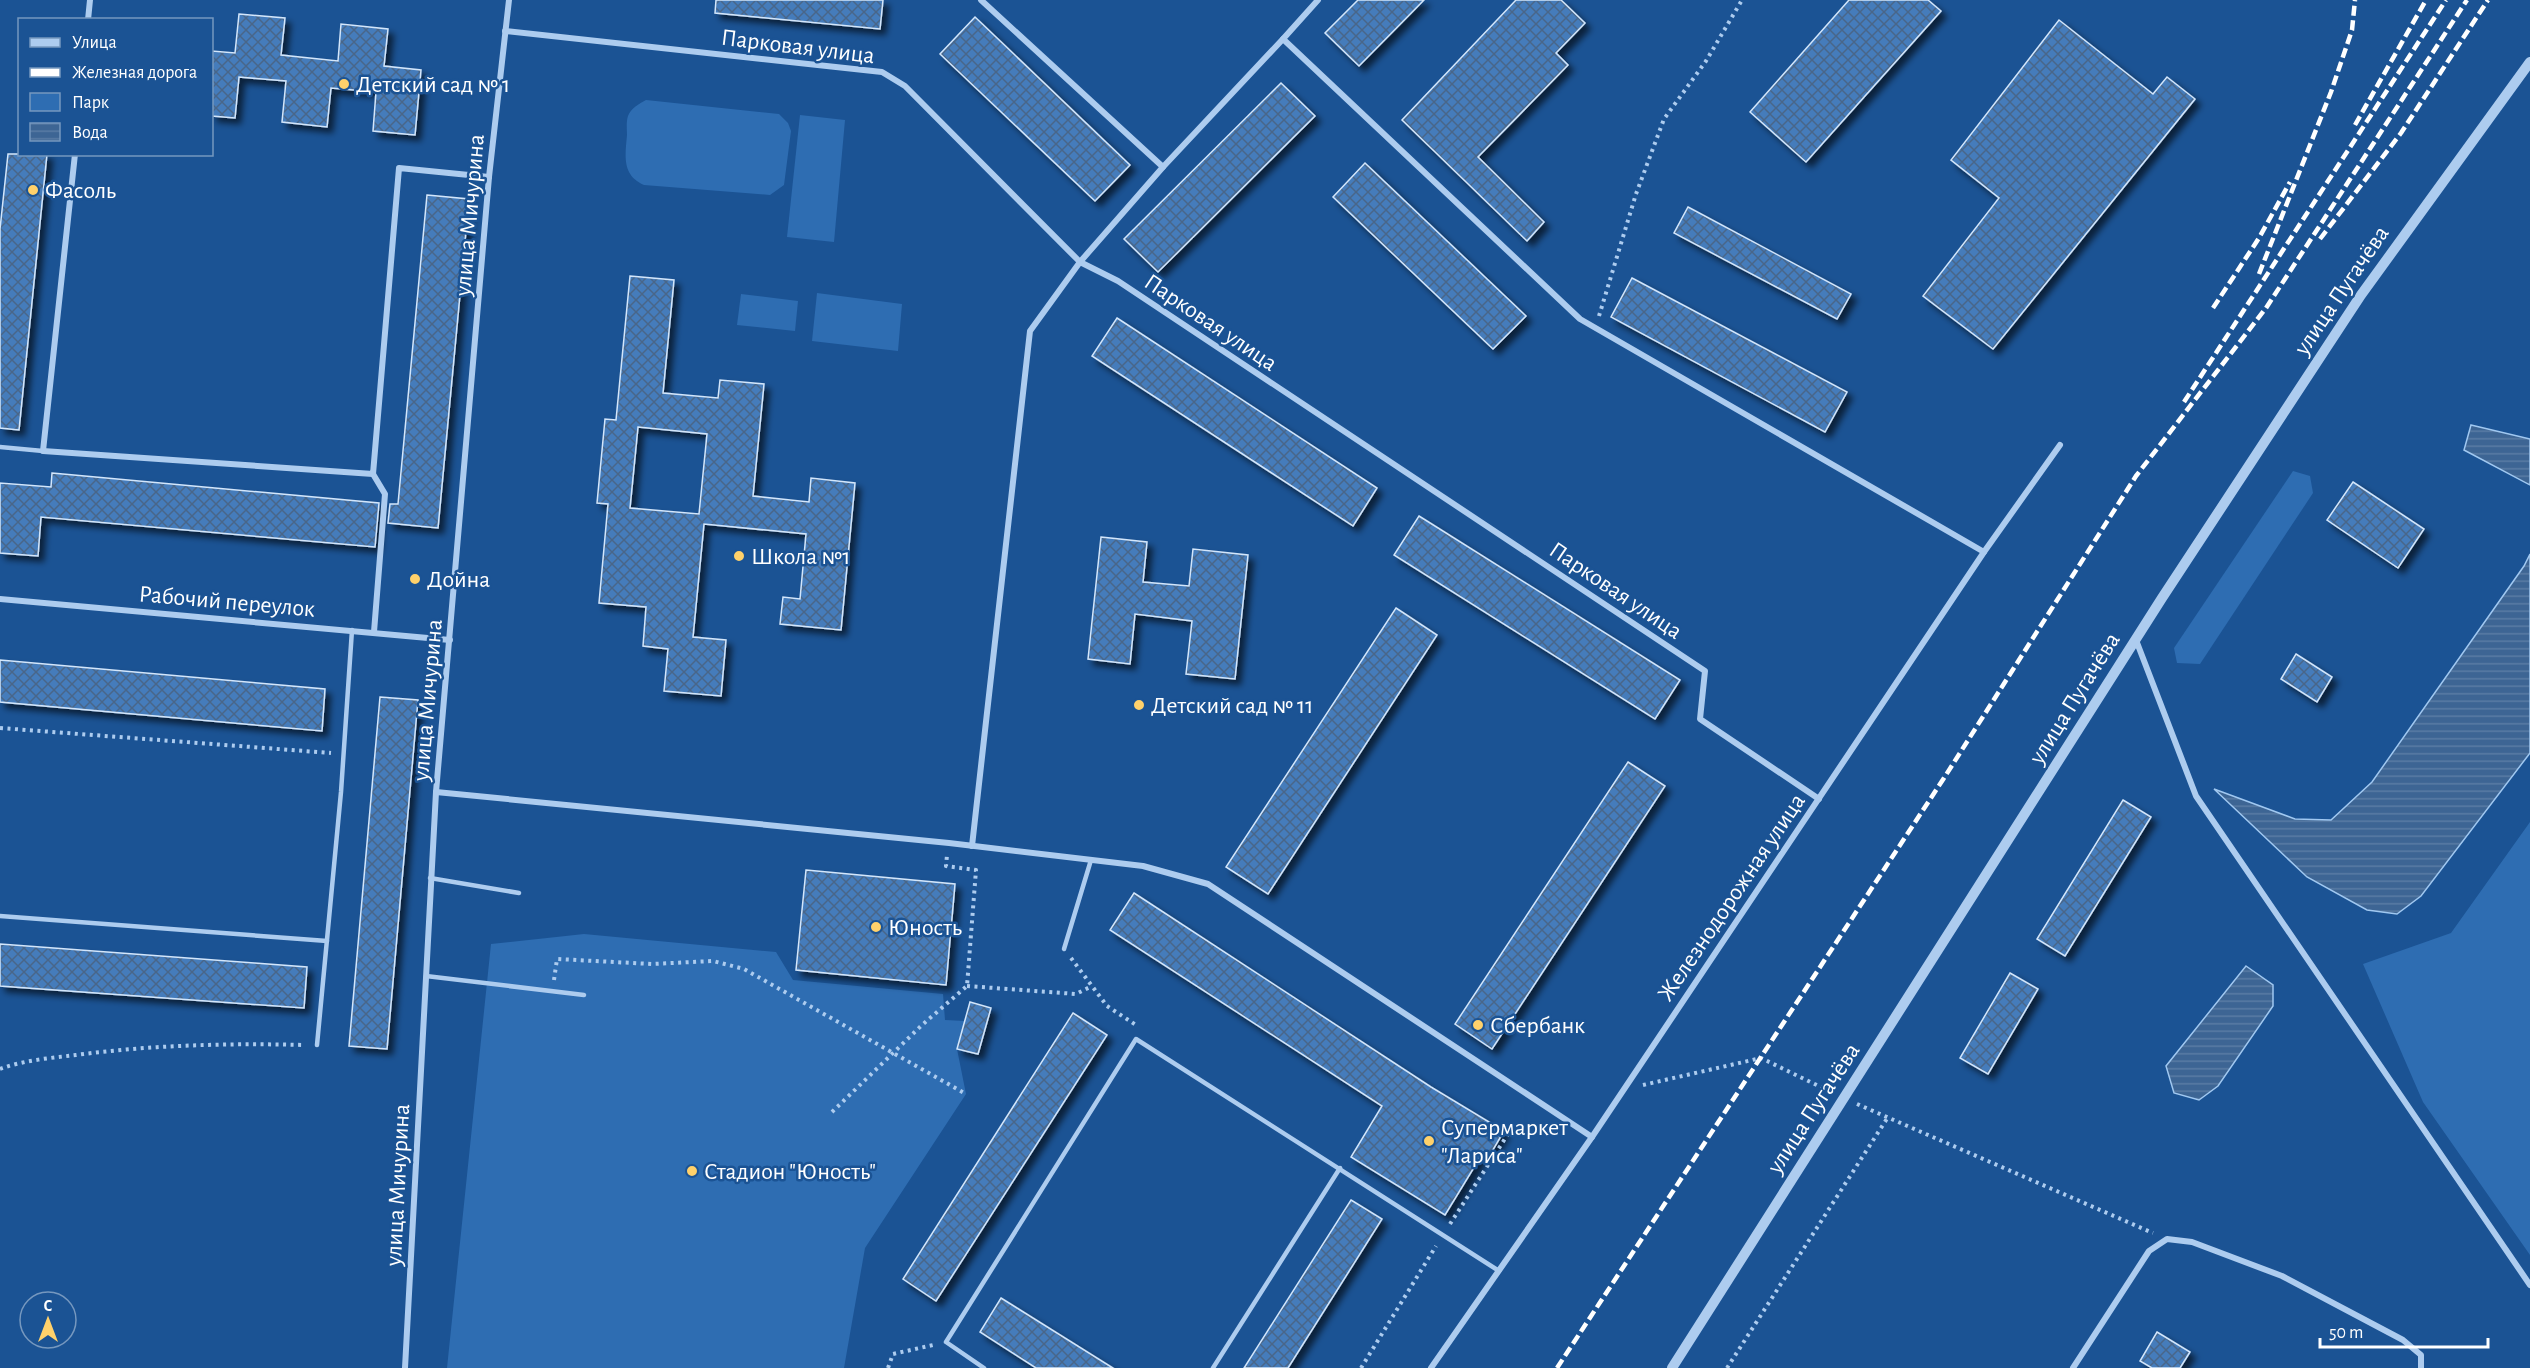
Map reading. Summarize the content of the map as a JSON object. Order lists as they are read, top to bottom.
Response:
{
  "streets": {
    "street": [
      "Парковая улица",
      "улица Мичурина",
      "улица Пугачёва",
      "Рабочий переулок",
      "Железнодорожная улица"
    ]
  },
  "crossings": [
    ["Парковая улица", "улица Мичурина"],
    ["Парковая улица", "Железнодорожная улица"],
    ["улица Мичурина", "Рабочий переулок"]
  ],
  "places": [
    "Детский сад № 1",
    "Фасоль",
    "Школа №1",
    "Дойна",
    "Детский сад № 11",
    "Юность",
    "Сбербанк",
    "Супермаркет \"Лариса\"",
    "Стадион \"Юность\""
  ],
  "legend": [
    "Улица",
    "Железная дорога",
    "Парк",
    "Вода"
  ],
  "scale_bar": "50 m",
  "north": "top"
}
